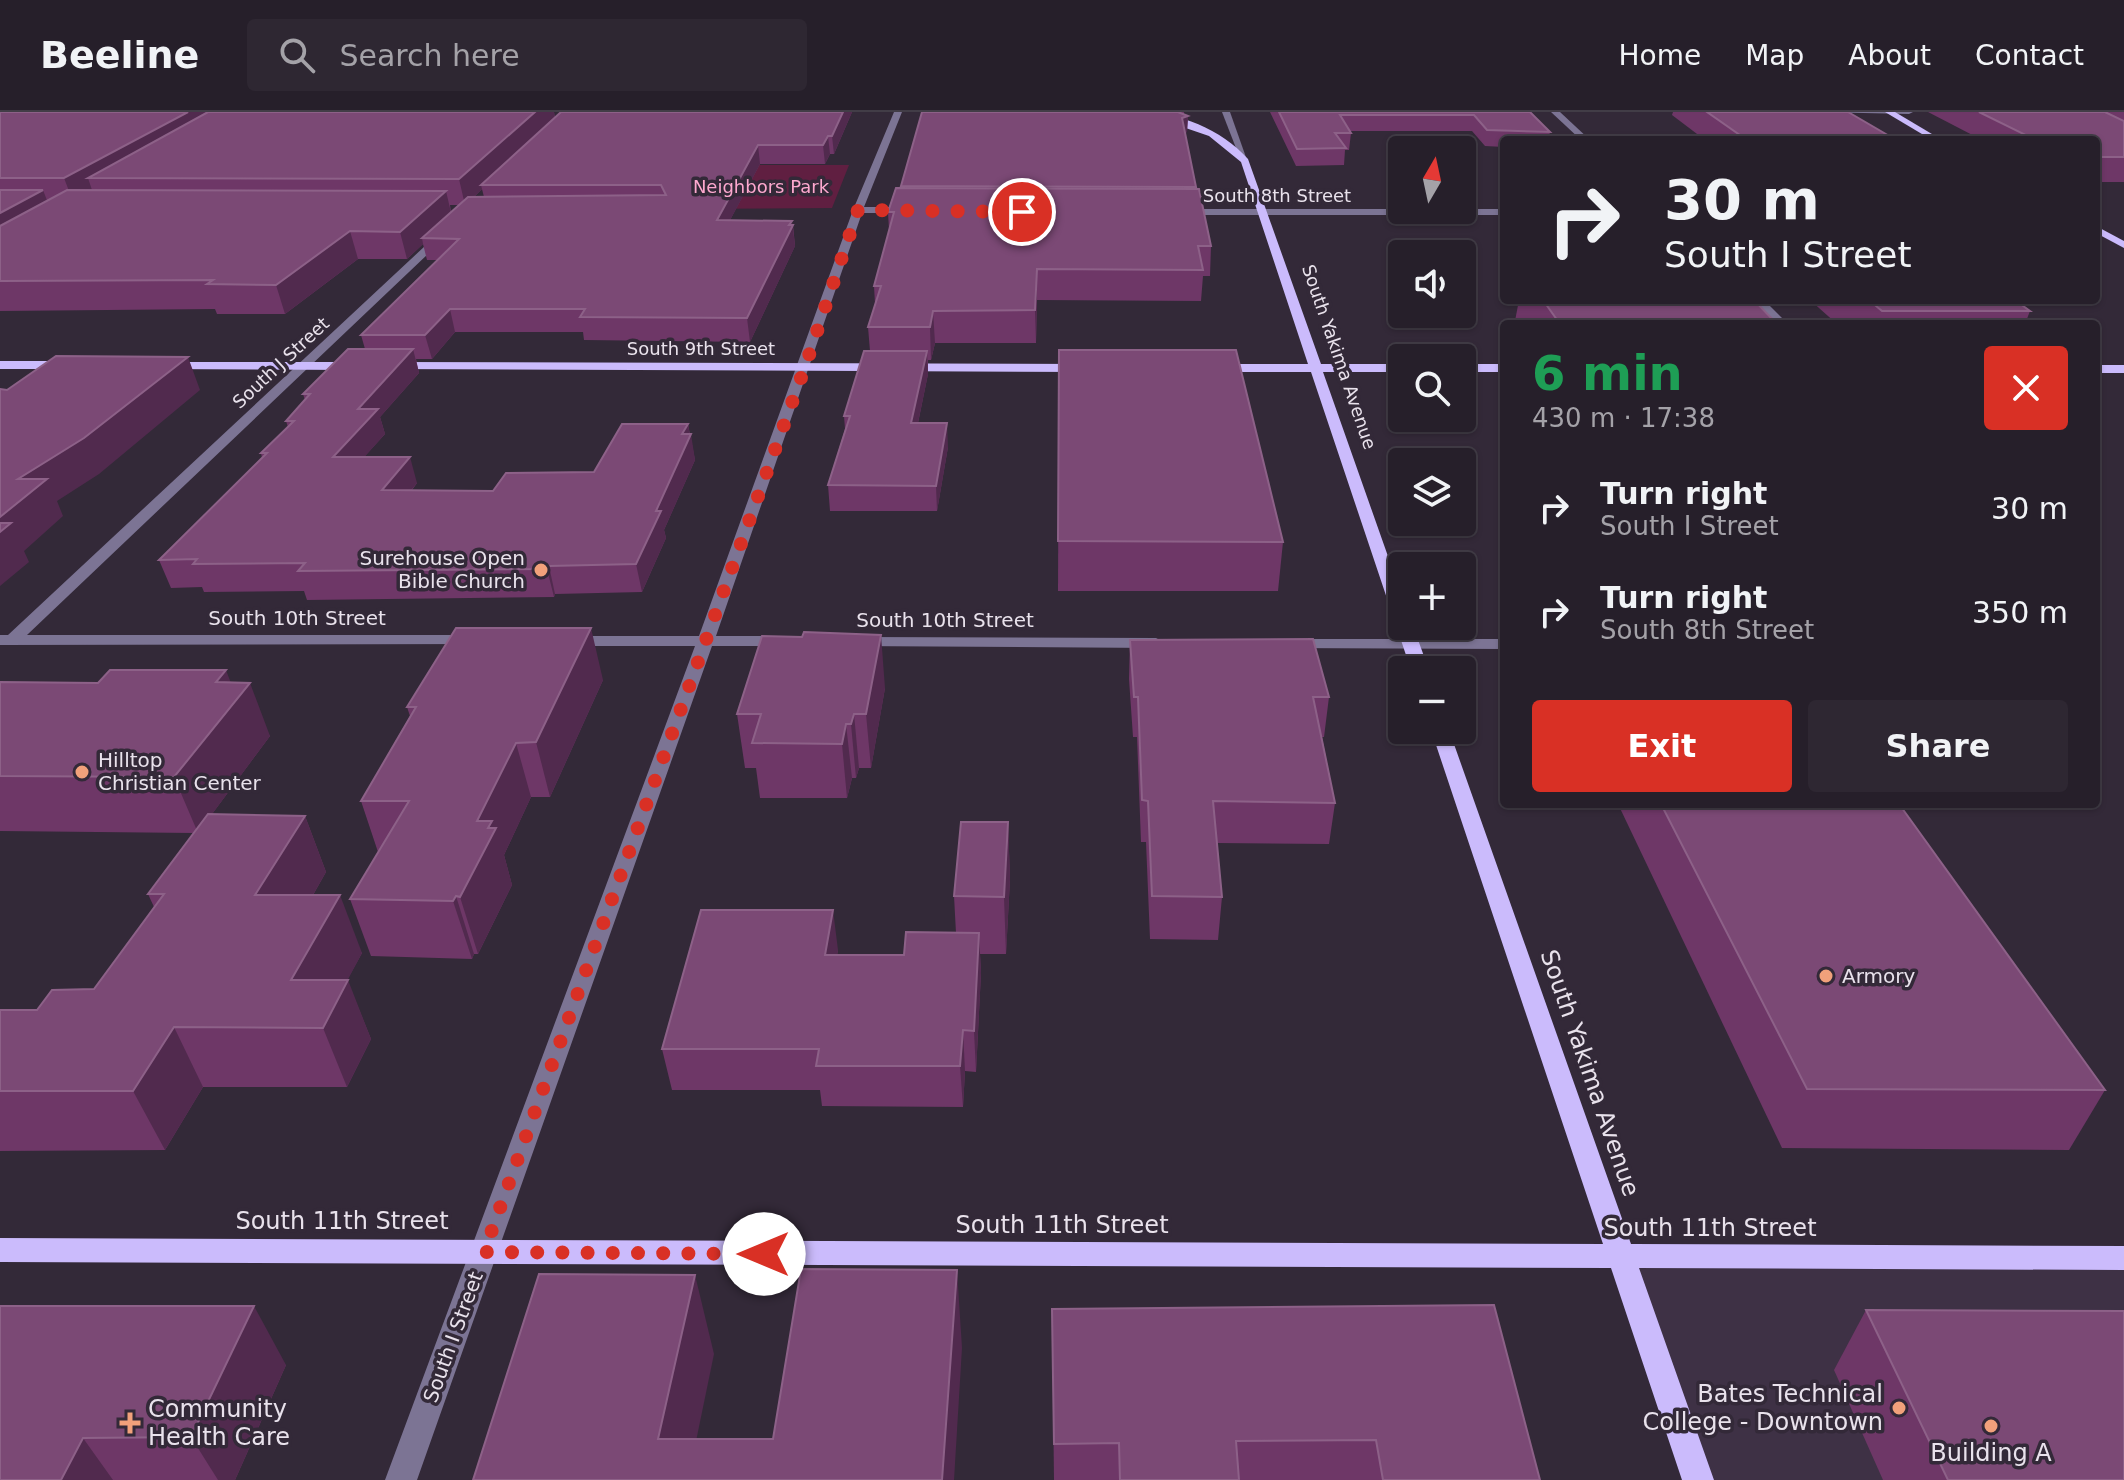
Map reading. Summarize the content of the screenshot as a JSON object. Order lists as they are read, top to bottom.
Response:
{
  "streets": {
    "main road": ["South 9th Street", "South Yakima Avenue", "South 11th Street"],
    "street": [
      "South 8th Street",
      "South J Street",
      "South 10th Street",
      "South I Street"
    ]
  },
  "crossings": [
    ["South 8th Street", "South Yakima Avenue"],
    ["South 9th Street", "South I Street"],
    ["South Yakima Avenue", "South 11th Street"],
    ["South J Street", "South 10th Street"],
    ["South 11th Street", "South I Street"]
  ],
  "parks": ["Neighbors Park"],
  "places": {
    "other": [
      "Surehouse Open Bible Church",
      "Hilltop Christian Center",
      "Armory",
      "Bates Technical College - Downtown",
      "Building A"
    ],
    "health": ["Community Health Care"]
  },
  "north": "top",
  "page": {
    "header": "Beeline",
    "search": "Search here",
    "nav": [
      "Home",
      "Map",
      "About",
      "Contact"
    ],
    "map_buttons": ["+", "−"],
    "turn": ["30 m", "South I Street"],
    "heading": ["6 min", "430 m · 17:38"],
    "list": [
      {
        "name": "Turn right",
        "note": "South I Street",
        "value": "30 m"
      },
      {
        "name": "Turn right",
        "note": "South 8th Street",
        "value": "350 m"
      }
    ],
    "buttons": ["Exit", "Share"]
  }
}
